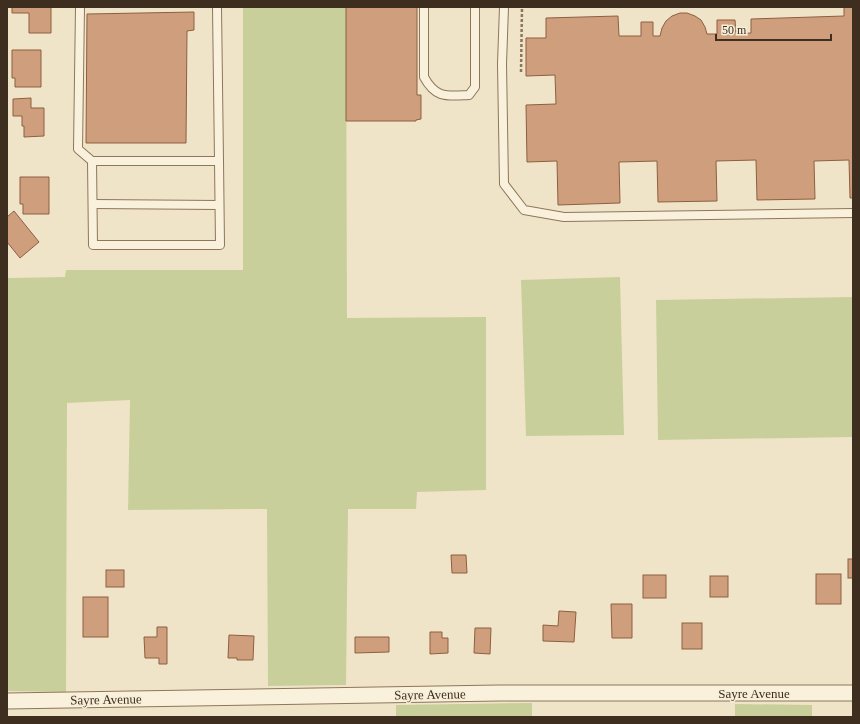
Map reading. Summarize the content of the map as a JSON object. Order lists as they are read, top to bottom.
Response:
{
  "streets": {
    "street": ["Sayre Avenue"]
  },
  "scale_bar": "50 m"
}
